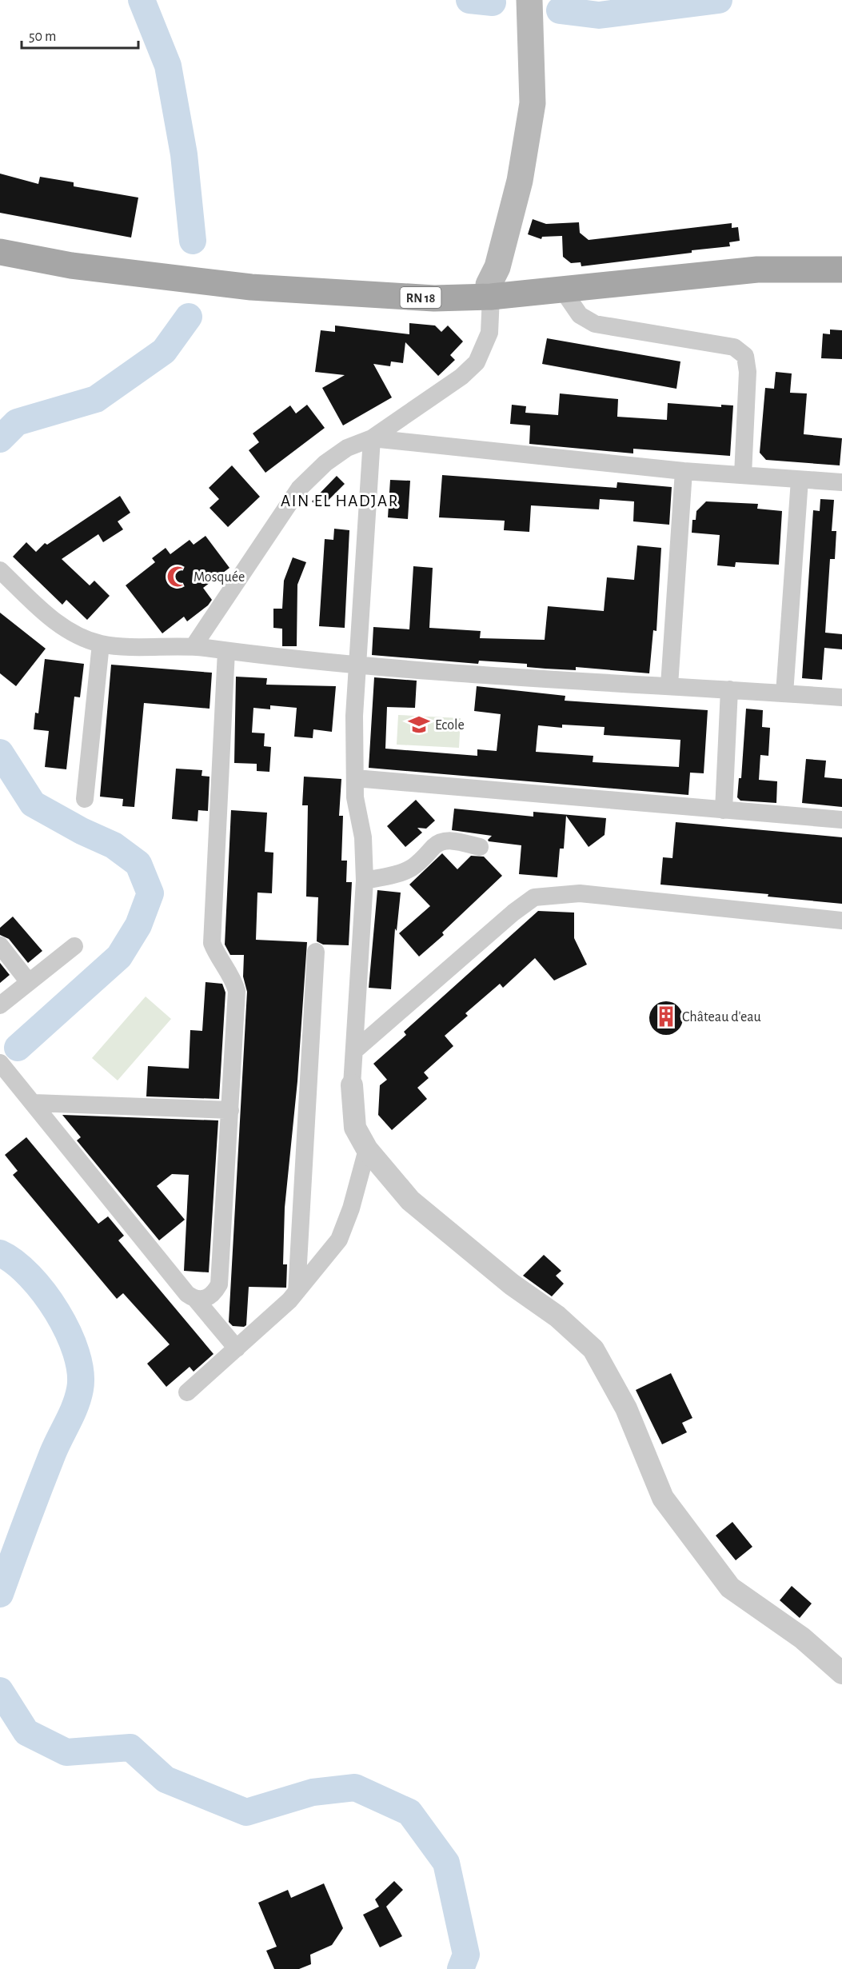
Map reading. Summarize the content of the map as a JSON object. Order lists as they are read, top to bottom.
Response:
{
  "streets": {
    "main road": ["RN 18"]
  },
  "districts": ["AIN EL HADJAR"],
  "places": {
    "mosque": ["Mosquée"],
    "school or university": ["Ecole"],
    "building": ["Château d'eau"]
  },
  "scale_bar": "50 m"
}
